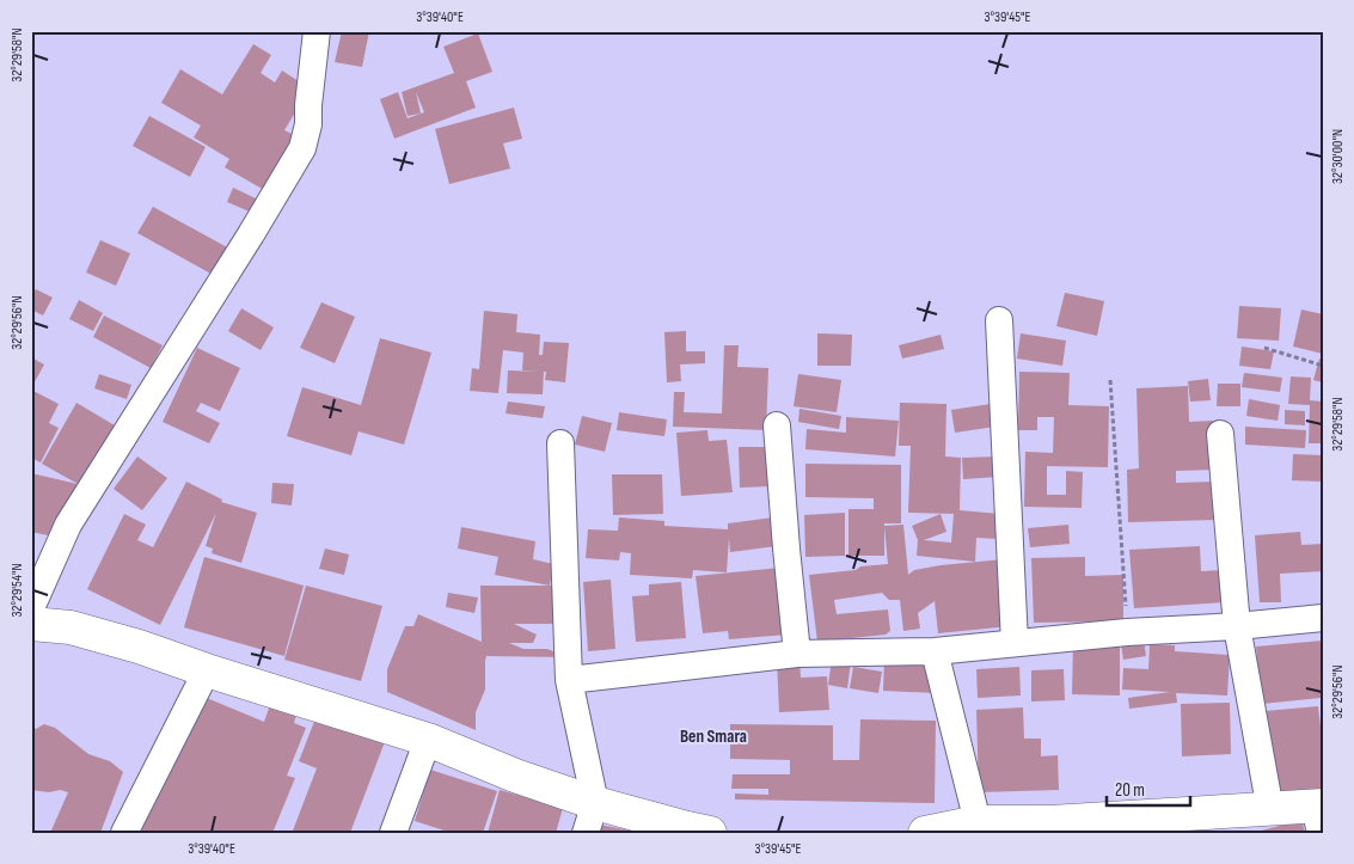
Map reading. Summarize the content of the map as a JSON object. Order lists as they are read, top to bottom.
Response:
{
  "districts": ["Ben Smara"],
  "scale_bar": "20 m",
  "coordinates": [
    "3°39'40\"E",
    "3°39'45\"E",
    "32°29'58\"N",
    "32°30'00\"N",
    "32°29'56\"N",
    "32°29'54\"N"
  ]
}
